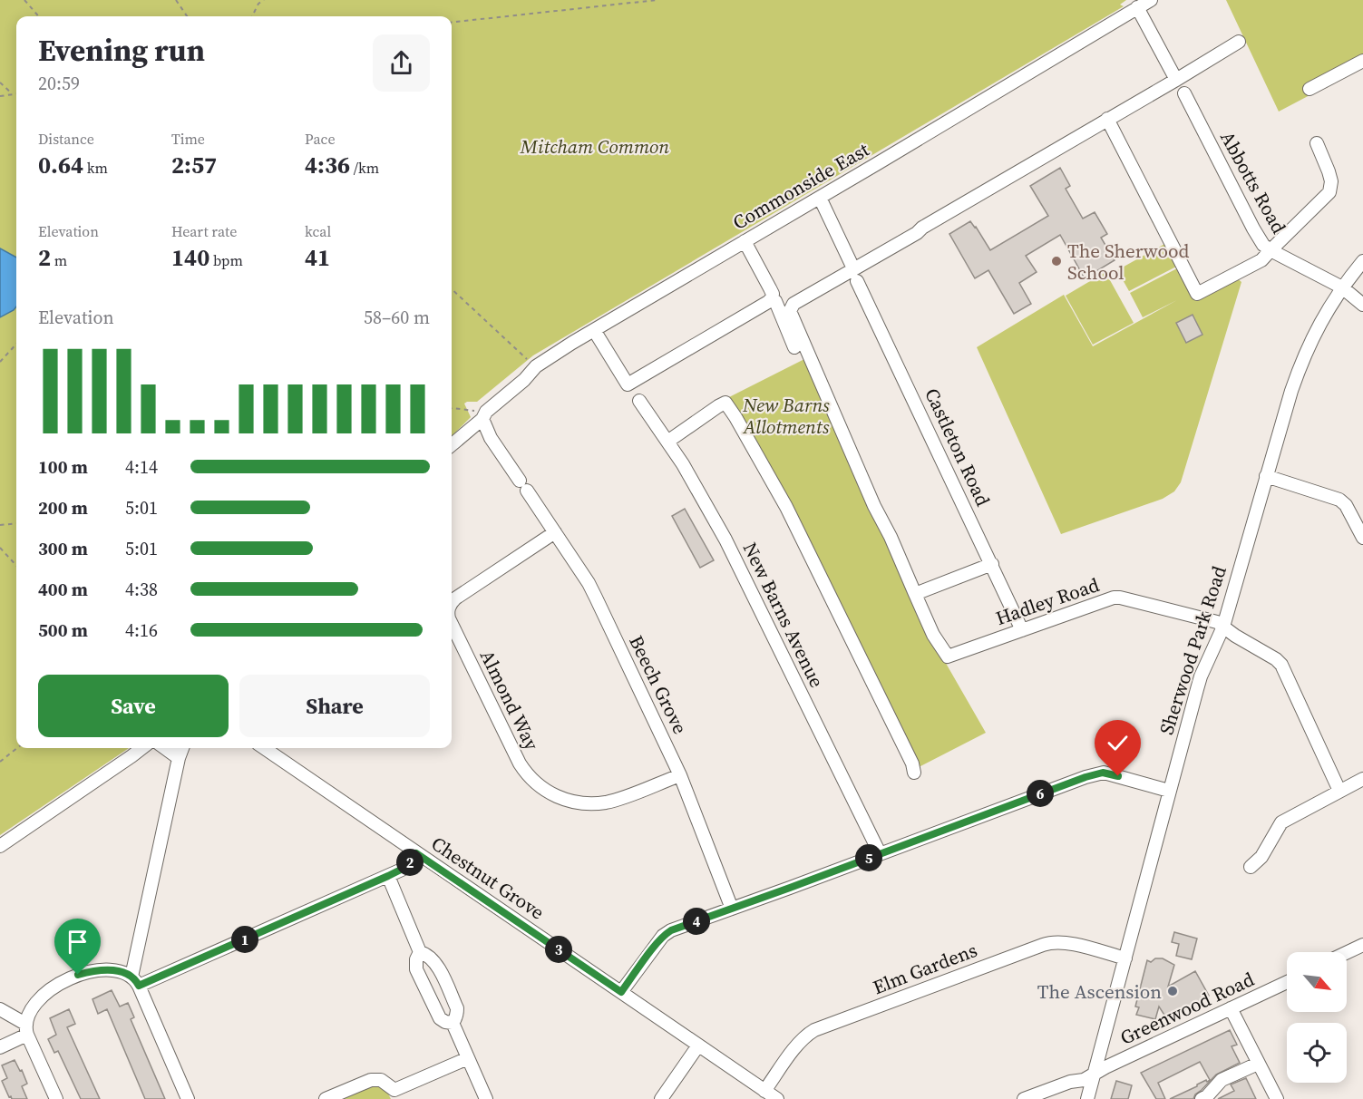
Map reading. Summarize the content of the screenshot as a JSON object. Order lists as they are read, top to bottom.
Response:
{
  "streets": {
    "street": [
      "Abbotts Road",
      "Commonside East",
      "Castleton Road",
      "Hadley Road",
      "New Barns Avenue",
      "Sherwood Park Road",
      "Beech Grove",
      "Almond Way",
      "Chestnut Grove",
      "Elm Gardens",
      "Greenwood Road"
    ]
  },
  "crossings": [
    ["Abbotts Road", "Sherwood Park Road"],
    ["Commonside East", "Castleton Road"],
    ["Commonside East", "Beech Grove"],
    ["Castleton Road", "Hadley Road"],
    ["Hadley Road", "Sherwood Park Road"],
    ["Sherwood Park Road", "Elm Gardens"],
    ["Sherwood Park Road", "Greenwood Road"],
    ["Beech Grove", "Almond Way"],
    ["Chestnut Grove", "Elm Gardens"]
  ],
  "parks": ["Mitcham Common", "New Barns Allotments"],
  "places": ["The Sherwood School", "The Ascension"],
  "north": "bottom right",
  "page": {
    "heading": ["Evening run", "20:59"],
    "stats": [
      ["Distance", "0.64 km"],
      ["Time", "2:57"],
      ["Pace", "4:36 /km"],
      ["Elevation", "2 m"],
      ["Heart rate", "140 bpm"],
      ["kcal", "41"]
    ],
    "chart": ["Elevation", "58–60 m"],
    "list": [
      {
        "name": "100 m",
        "note": "4:14"
      },
      {
        "name": "200 m",
        "note": "5:01"
      },
      {
        "name": "300 m",
        "note": "5:01"
      },
      {
        "name": "400 m",
        "note": "4:38"
      },
      {
        "name": "500 m",
        "note": "4:16"
      }
    ],
    "buttons": ["Save", "Share"],
    "pins": [
      "6",
      "5",
      "2",
      "4",
      "1",
      "3"
    ]
  }
}
